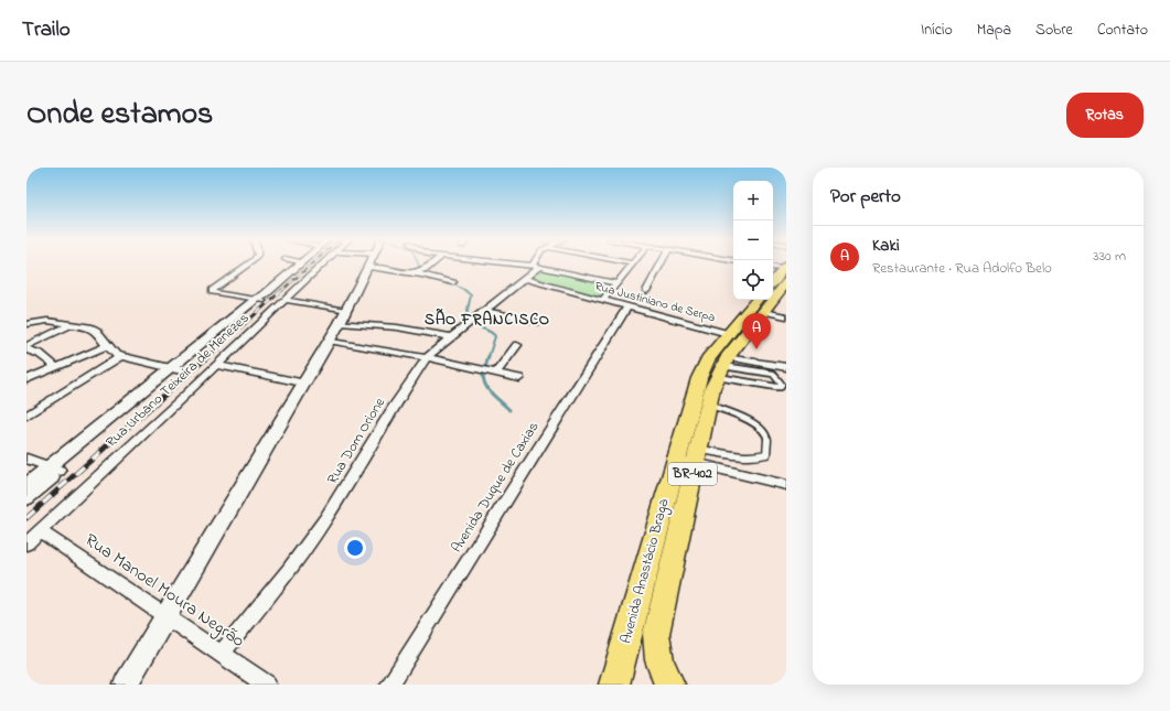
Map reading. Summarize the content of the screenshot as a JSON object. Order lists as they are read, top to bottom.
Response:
{
  "streets": {
    "main road": ["BR-402", "Avenida Anastácio Braga"],
    "street": [
      "Rua Justiniano de Serpa",
      "Rua Urbano Teixeira de Menezes",
      "Rua Dom Orione",
      "Avenida Duque de Caxias",
      "Rua Manoel Moura Negrão"
    ]
  },
  "crossings": [
    ["Rua Justiniano de Serpa", "Rua Dom Orione"],
    ["Rua Justiniano de Serpa", "Avenida Duque de Caxias"],
    ["Rua Justiniano de Serpa", "Avenida Anastácio Braga"],
    ["Rua Urbano Teixeira de Menezes", "Rua Manoel Moura Negrão"],
    ["Rua Dom Orione", "Rua Manoel Moura Negrão"]
  ],
  "districts": ["SÃO FRANCISCO"],
  "page": {
    "header": "Trailo",
    "nav": [
      "Início",
      "Mapa",
      "Sobre",
      "Contato"
    ],
    "title": "Onde estamos",
    "buttons": "Rotas",
    "heading": "Por perto",
    "map_buttons": ["+", "−"],
    "list": [
      {
        "mark": "A",
        "name": "Kaki",
        "note": "Restaurante · Rua Adolfo Belo",
        "value": "330 m"
      }
    ],
    "pins": "A"
  }
}
